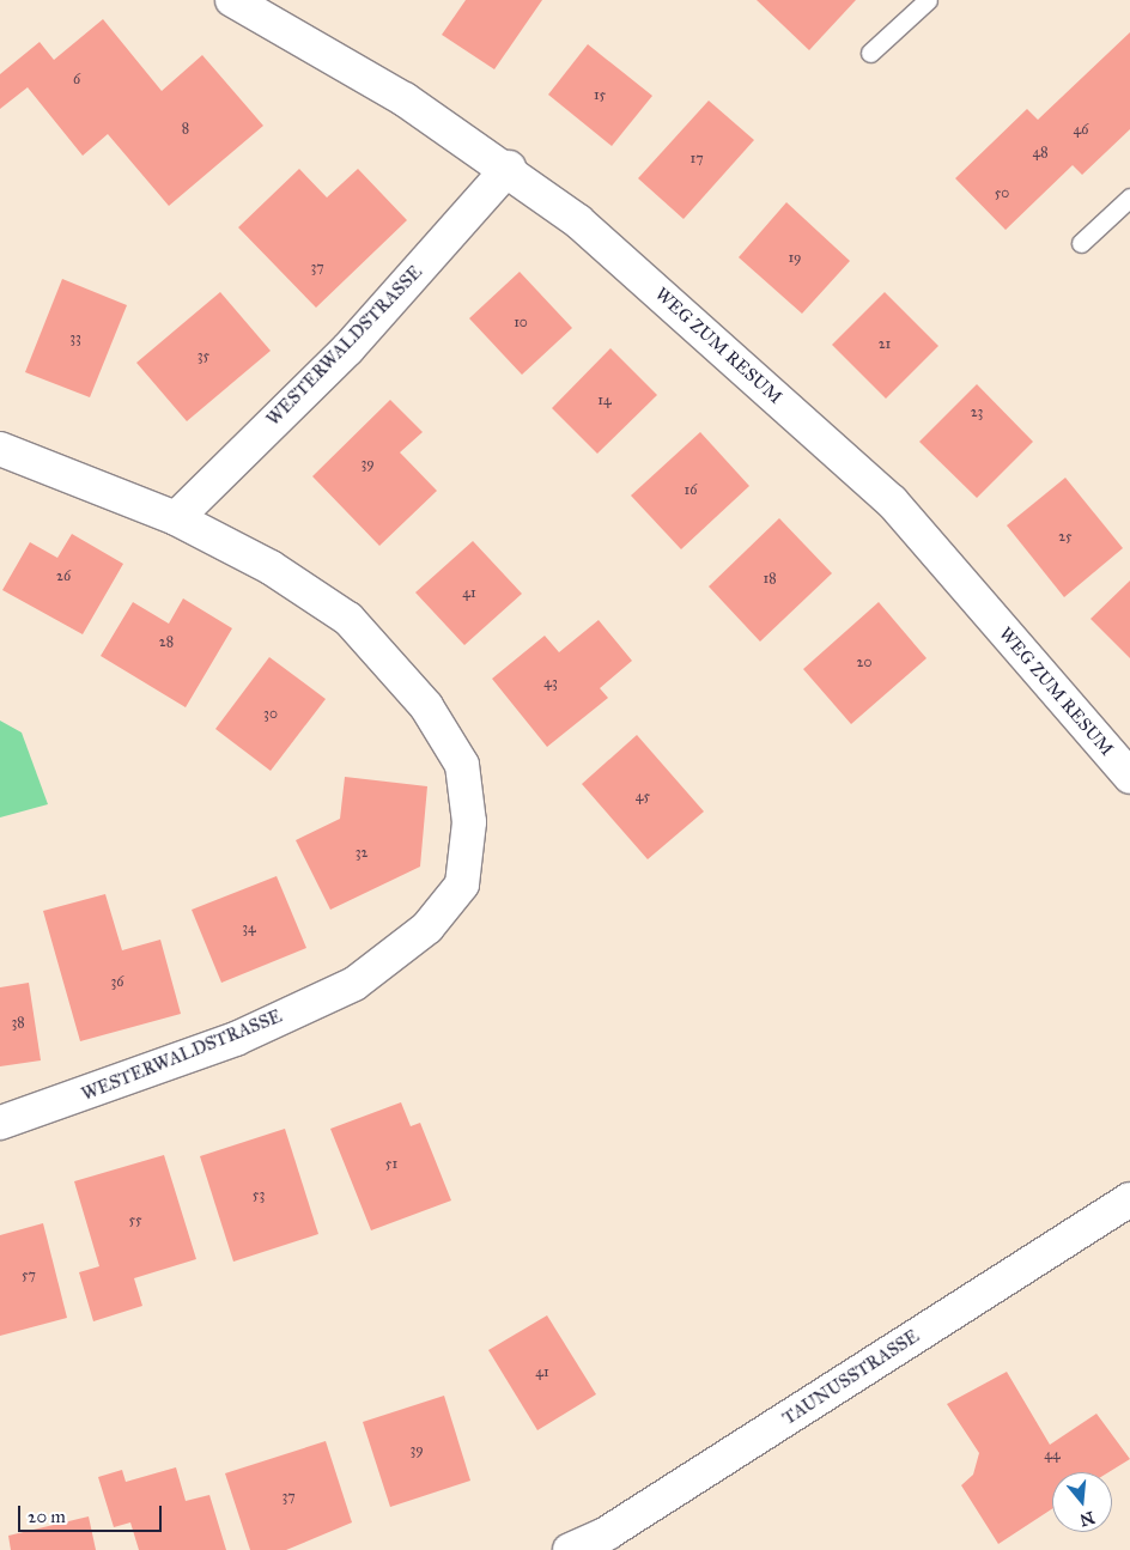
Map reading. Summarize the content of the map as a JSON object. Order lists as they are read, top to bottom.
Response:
{
  "streets": {
    "street": ["WESTERWALDSTRASSE", "WEG ZUM RESUM", "TAUNUSSTRASSE"]
  },
  "crossings": [
    ["WESTERWALDSTRASSE", "WEG ZUM RESUM"]
  ],
  "house_numbers": [
    "6",
    "15",
    "8",
    "46",
    "48",
    "17",
    "50",
    "19",
    "37",
    "10",
    "33",
    "21",
    "35",
    "14",
    "23",
    "39",
    "16",
    "25",
    "26",
    "18",
    "41",
    "28",
    "20",
    "43",
    "30",
    "45",
    "32",
    "34",
    "36",
    "38",
    "51",
    "53",
    "55",
    "57",
    "41",
    "39",
    "44",
    "37"
  ],
  "scale_bar": "20 m",
  "north": "bottom"
}
